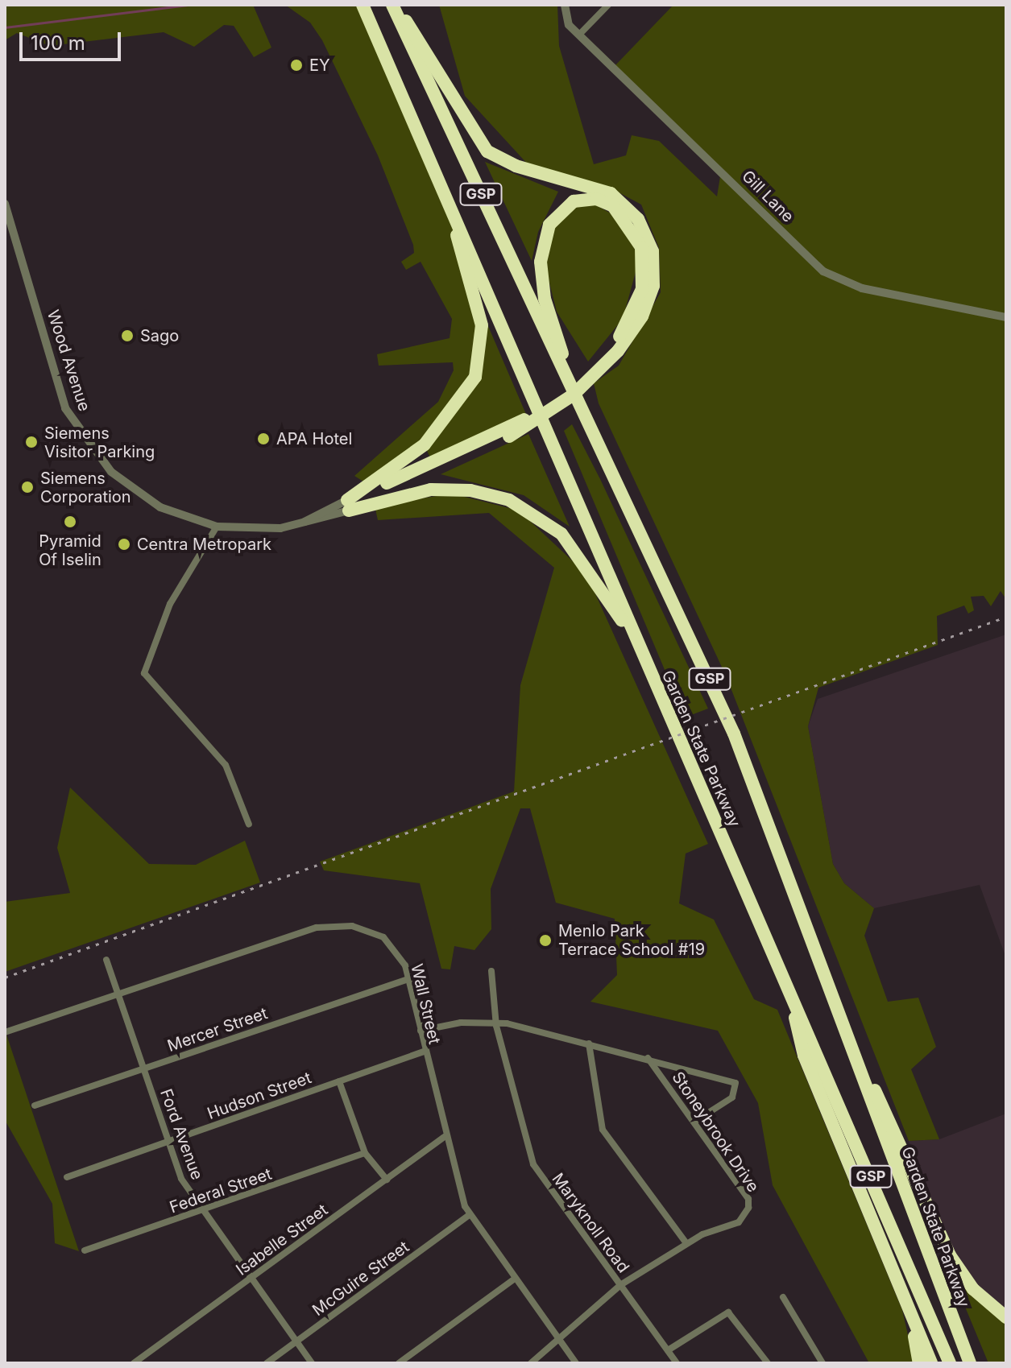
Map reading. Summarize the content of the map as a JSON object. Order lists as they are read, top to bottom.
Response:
{
  "streets": {
    "highway": ["GSP", "Garden State Parkway"],
    "street": [
      "Gill Lane",
      "Wood Avenue",
      "Wall Street",
      "Mercer Street",
      "Hudson Street",
      "Stoneybrook Drive",
      "Ford Avenue",
      "Federal Street",
      "Maryknoll Road",
      "Isabelle Street",
      "McGuire Street"
    ]
  },
  "crossings": [
    ["Wall Street", "Mercer Street"],
    ["Wall Street", "Hudson Street"],
    ["Wall Street", "Ford Avenue"],
    ["Wall Street", "Isabelle Street"],
    ["Wall Street", "McGuire Street"],
    ["Mercer Street", "Ford Avenue"],
    ["Hudson Street", "Ford Avenue"],
    ["Ford Avenue", "Federal Street"],
    ["Ford Avenue", "Isabelle Street"],
    ["Ford Avenue", "McGuire Street"]
  ],
  "places": [
    "EY",
    "Sago",
    "APA Hotel",
    "Siemens Visitor Parking",
    "Siemens Corporation",
    "Pyramid Of Iselin",
    "Centra Metropark",
    "Menlo Park Terrace School #19"
  ],
  "scale_bar": "100 m"
}
